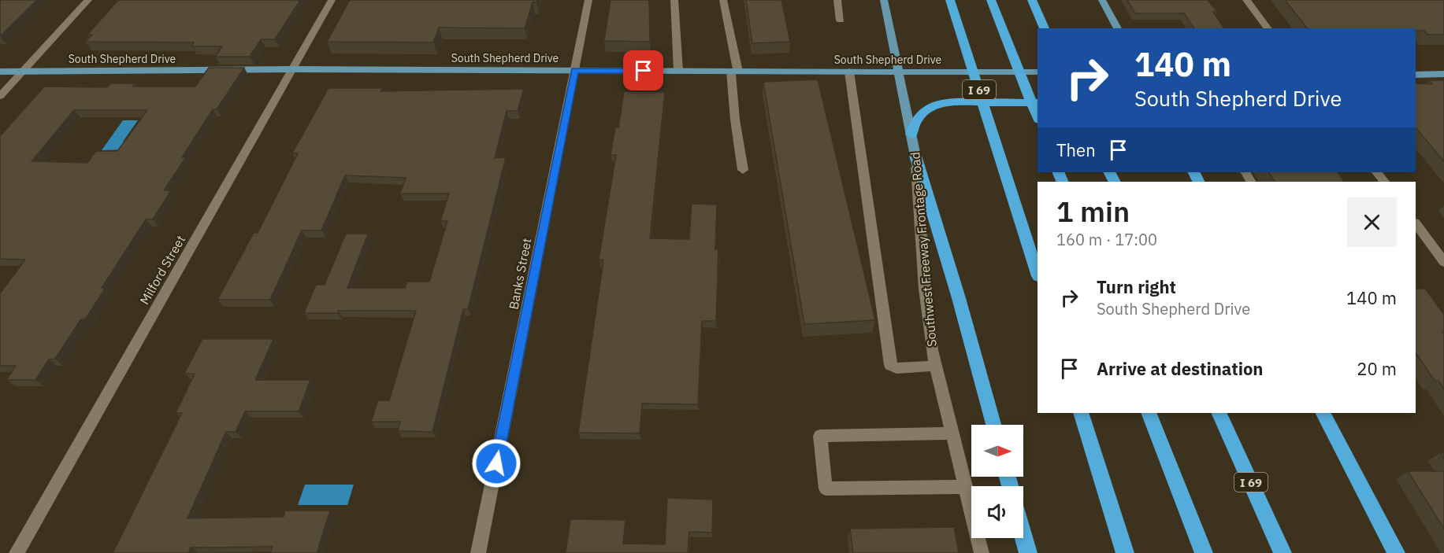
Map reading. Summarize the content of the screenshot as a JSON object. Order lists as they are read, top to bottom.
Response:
{
  "streets": {
    "highway": ["I 69"],
    "main road": ["South Shepherd Drive", "Southwest Freeway Frontage Road"],
    "street": ["Milford Street", "Banks Street"]
  },
  "crossings": [
    ["South Shepherd Drive", "Southwest Freeway Frontage Road"],
    ["South Shepherd Drive", "Milford Street"],
    ["South Shepherd Drive", "Banks Street"]
  ],
  "north": "right",
  "page": {
    "turn": ["140 m", "South Shepherd Drive"],
    "then": "Then",
    "heading": ["1 min", "160 m · 17:00"],
    "list": [
      {
        "name": "Turn right",
        "note": "South Shepherd Drive",
        "value": "140 m"
      },
      {
        "name": "Arrive at destination",
        "value": "20 m"
      }
    ]
  }
}
